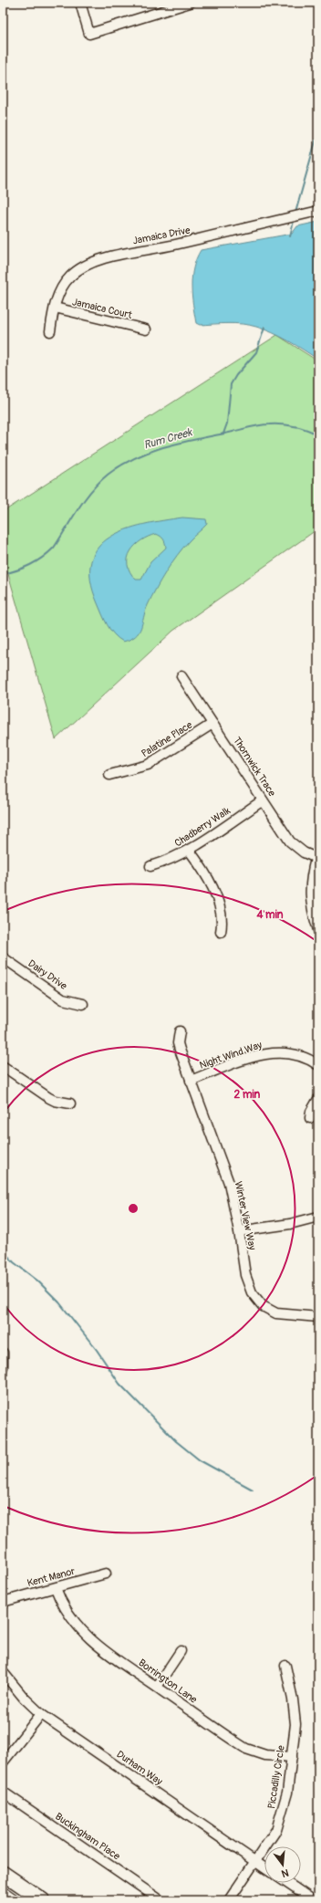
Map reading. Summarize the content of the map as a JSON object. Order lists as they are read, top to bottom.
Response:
{
  "streets": {
    "street": [
      "Jamaica Drive",
      "Jamaica Court",
      "Palatine Place",
      "Thornwick Trace",
      "Chadberry Walk",
      "Dairy Drive",
      "Night Wind Way",
      "Winter View Way",
      "Kent Manor",
      "Borrington Lane",
      "Durham Way",
      "Piccadilly Circle",
      "Buckingham Place"
    ]
  },
  "crossings": [
    ["Jamaica Drive", "Jamaica Court"],
    ["Palatine Place", "Thornwick Trace"],
    ["Thornwick Trace", "Chadberry Walk"],
    ["Night Wind Way", "Winter View Way"],
    ["Kent Manor", "Borrington Lane"],
    ["Borrington Lane", "Piccadilly Circle"],
    ["Durham Way", "Piccadilly Circle"]
  ],
  "water": ["Rum Creek"],
  "north": "bottom",
  "rings": ["4 min", "2 min"]
}
